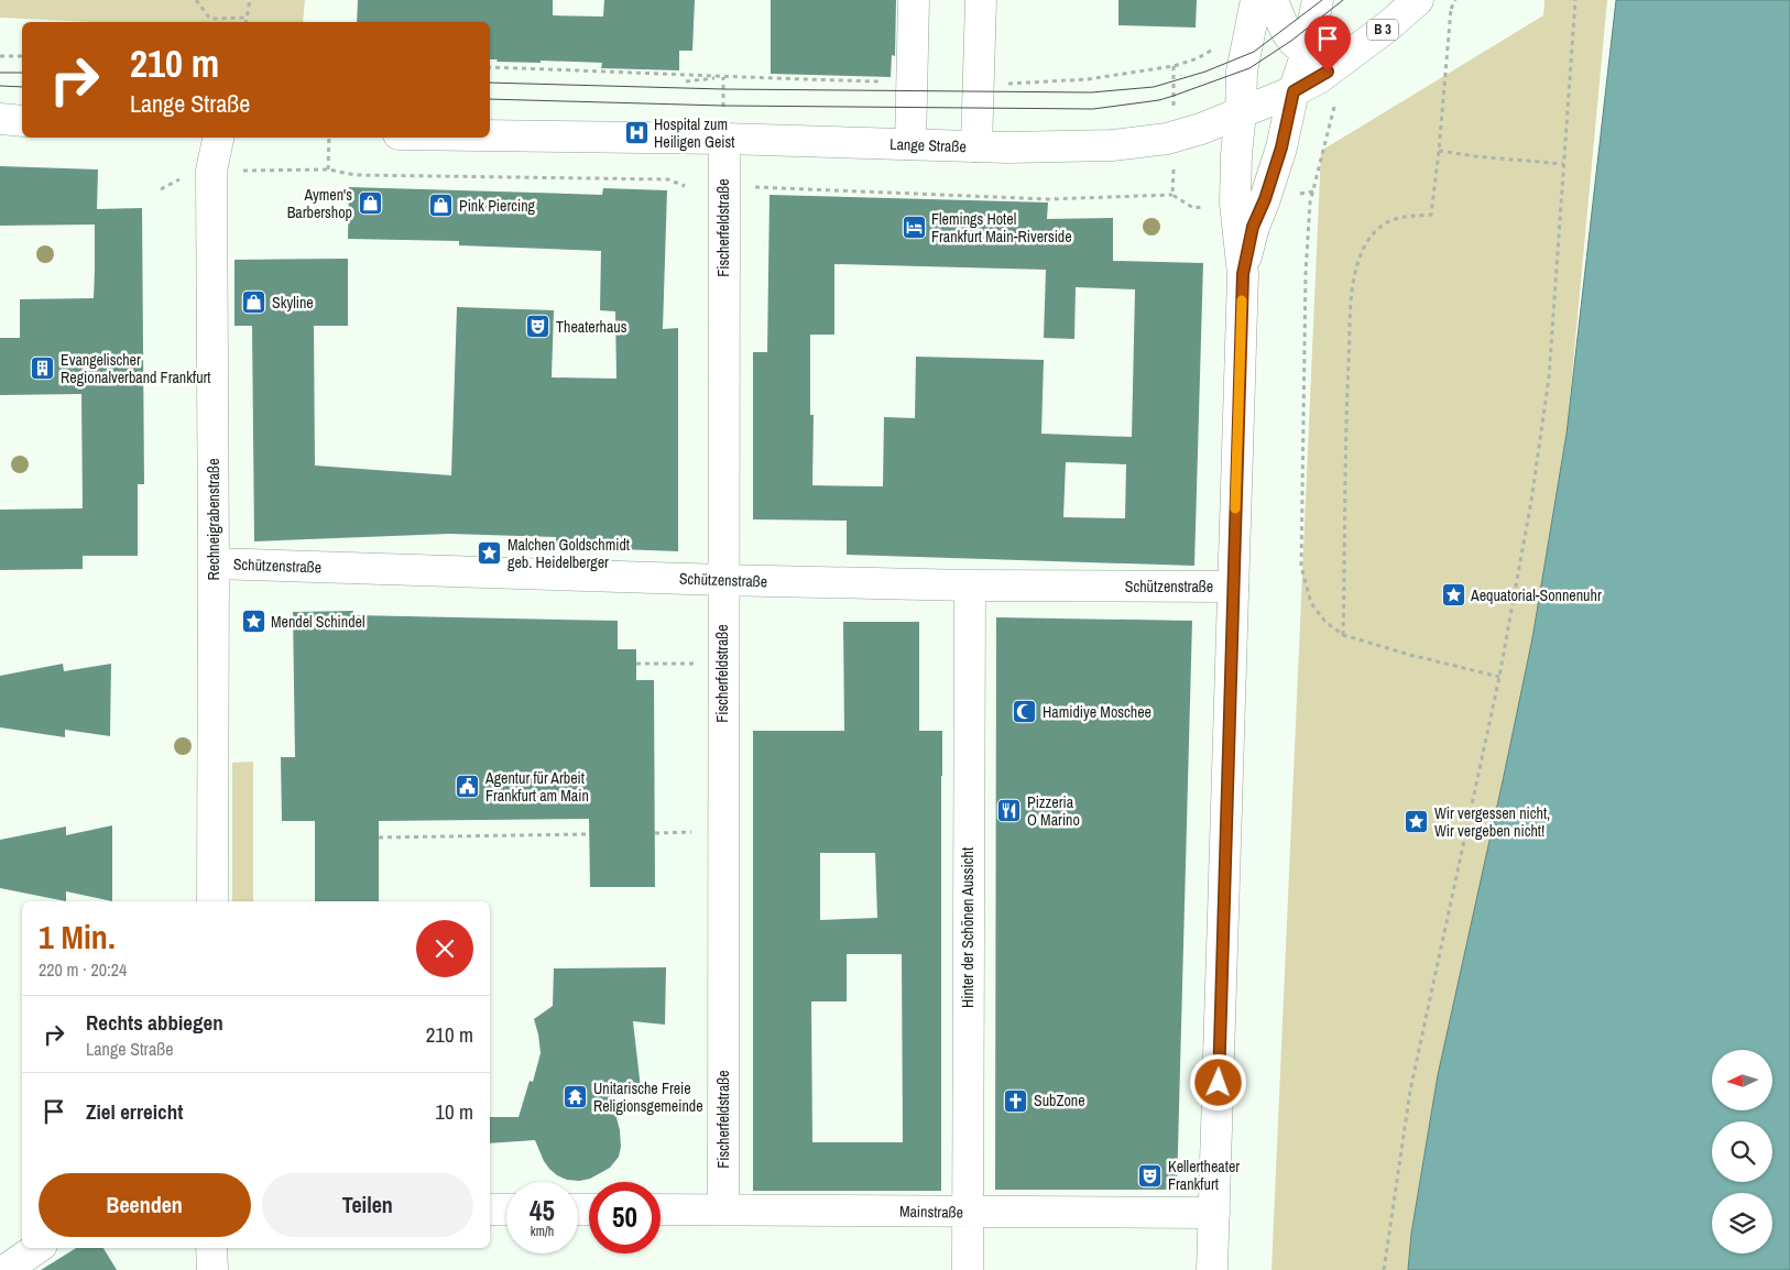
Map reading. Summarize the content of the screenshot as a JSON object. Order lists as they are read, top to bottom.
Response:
{
  "streets": {
    "street": [
      "B 3",
      "Lange Straße",
      "Fischerfeldstraße",
      "Rechneigrabenstraße",
      "Schützenstraße",
      "Hinter der Schönen Aussicht",
      "Mainstraße"
    ]
  },
  "crossings": [
    ["Lange Straße", "Fischerfeldstraße"],
    ["Fischerfeldstraße", "Schützenstraße"],
    ["Fischerfeldstraße", "Mainstraße"],
    ["Rechneigrabenstraße", "Schützenstraße"],
    ["Schützenstraße", "Hinter der Schönen Aussicht"],
    ["Hinter der Schönen Aussicht", "Mainstraße"]
  ],
  "places": {
    "hospital": ["Hospital zum Heiligen Geist"],
    "shop": ["Aymen's Barbershop", "Pink Piercing", "Skyline"],
    "hotel": ["Flemings Hotel Frankfurt Main-Riverside"],
    "theatre": ["Theaterhaus", "Kellertheater Frankfurt"],
    "building": ["Evangelischer Regionalverband Frankfurt"],
    "place": [
      "Malchen Goldschmidt geb. Heidelberger",
      "Aequatorial-Sonnenuhr",
      "Mendel Schindel",
      "Wir vergessen nicht, Wir vergeben nicht!"
    ],
    "mosque": ["Hamidiye Moschee"],
    "public building": ["Agentur für Arbeit Frankfurt am Main"],
    "restaurant": ["Pizzeria O Marino"],
    "temple": ["Unitarische Freie Religionsgemeinde"],
    "church": ["SubZone"]
  },
  "north": "left",
  "page": {
    "turn": ["210 m", "Lange Straße"],
    "heading": ["1 Min.", "220 m · 20:24"],
    "list": [
      {
        "name": "Rechts abbiegen",
        "note": "Lange Straße",
        "value": "210 m"
      },
      {
        "name": "Ziel erreicht",
        "value": "10 m"
      }
    ],
    "buttons": ["Beenden", "Teilen"],
    "speed": "45 km/h",
    "limit": "50"
  }
}
